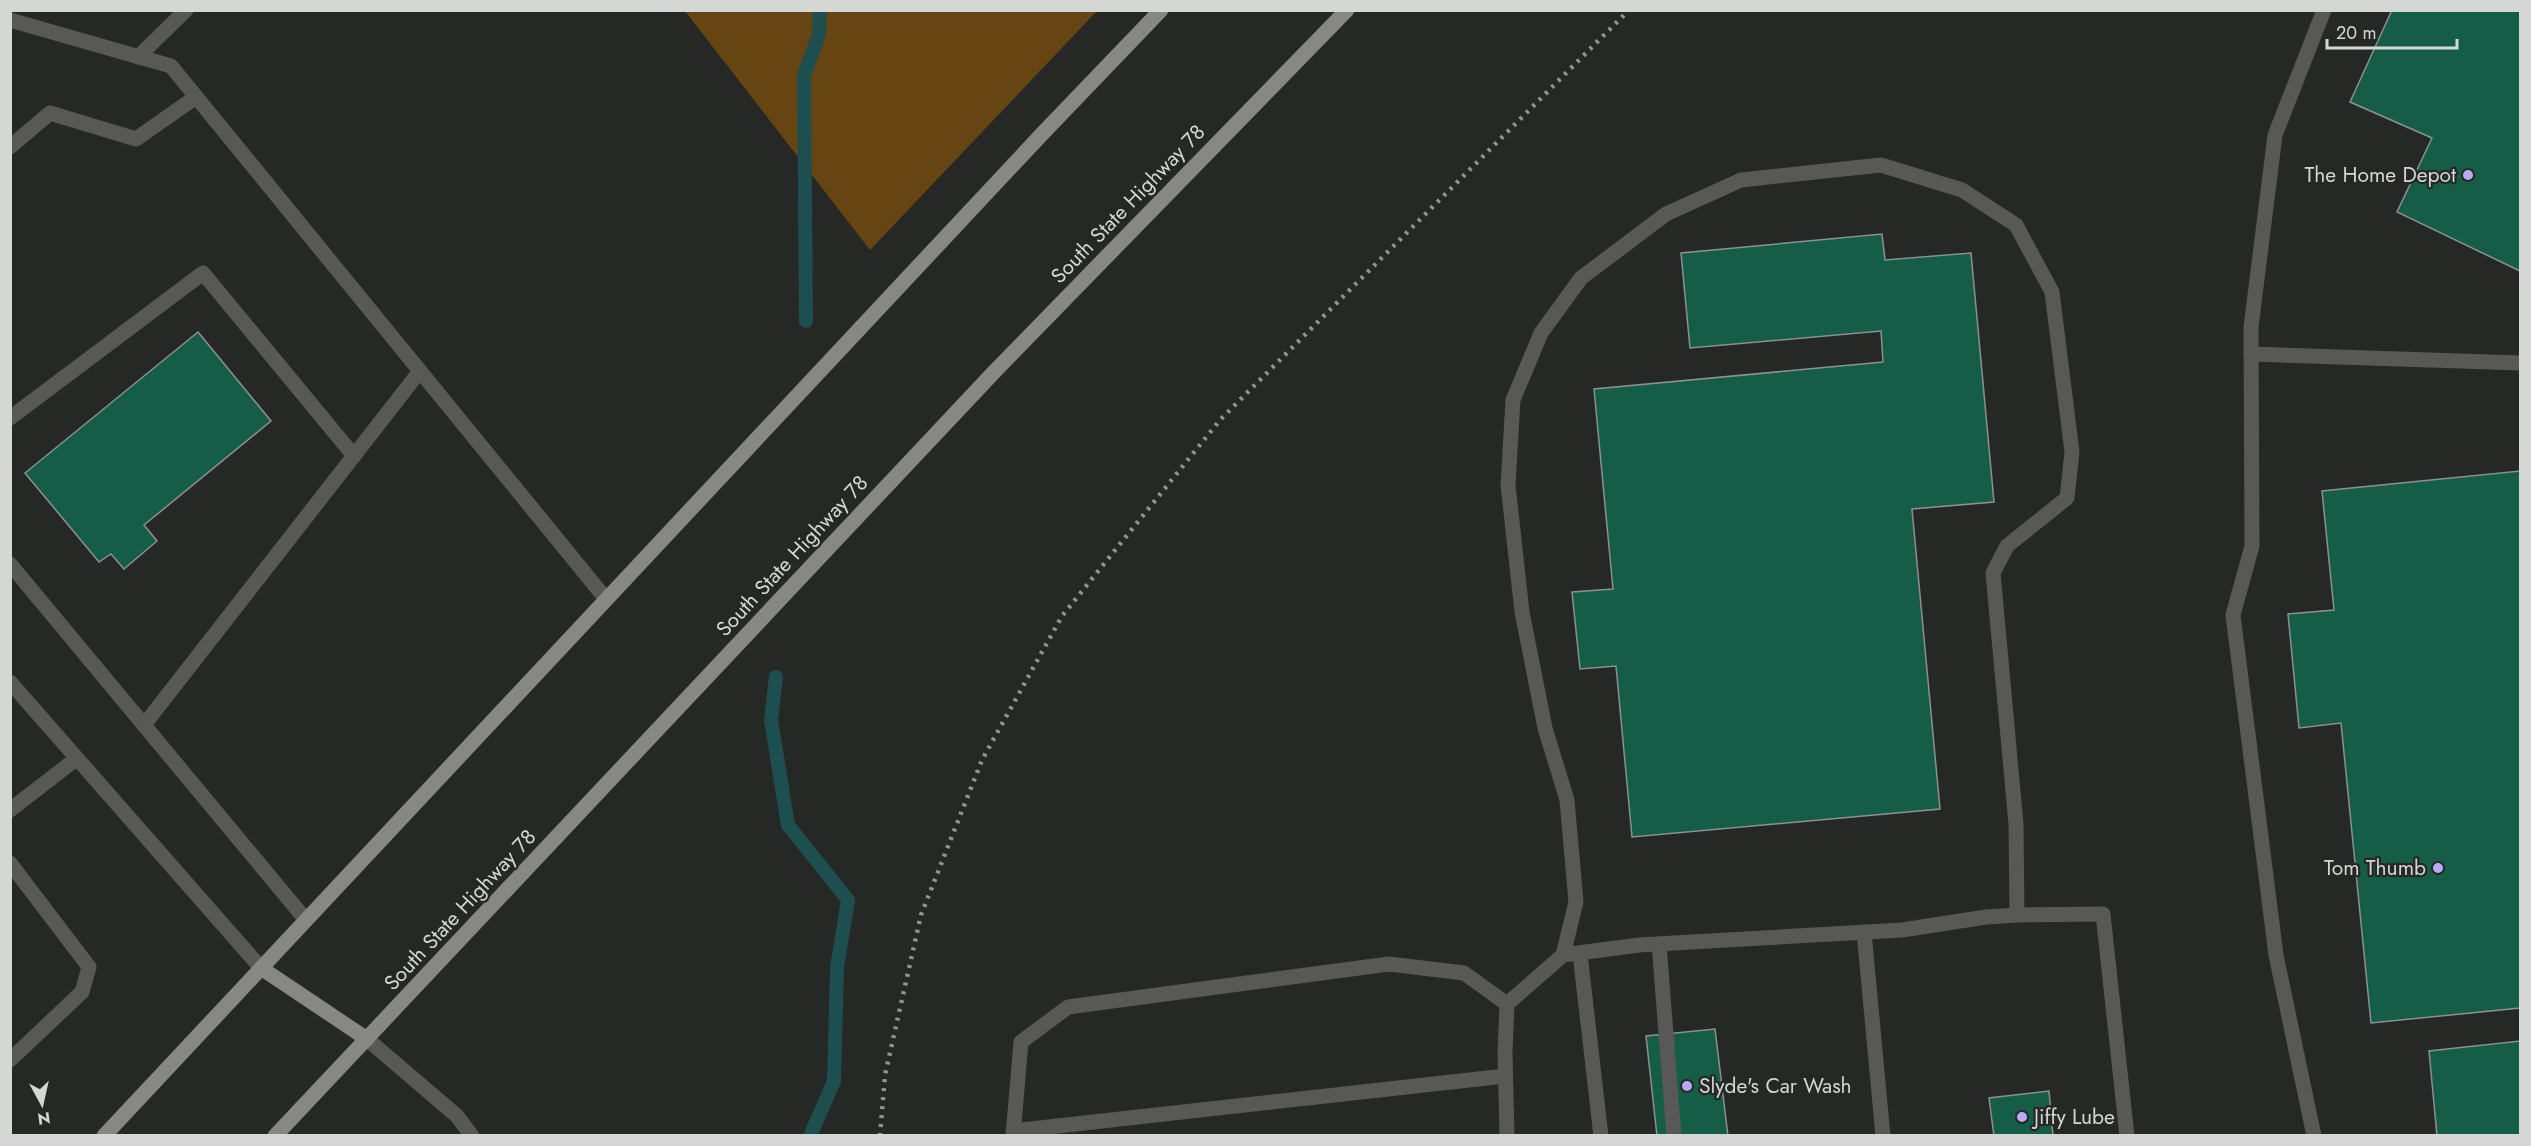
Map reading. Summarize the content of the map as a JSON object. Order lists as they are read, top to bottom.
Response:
{
  "streets": {
    "main road": ["South State Highway 78"]
  },
  "places": [
    "The Home Depot",
    "Tom Thumb",
    "Slyde's Car Wash",
    "Jiffy Lube"
  ],
  "scale_bar": "20 m",
  "north": "bottom"
}
